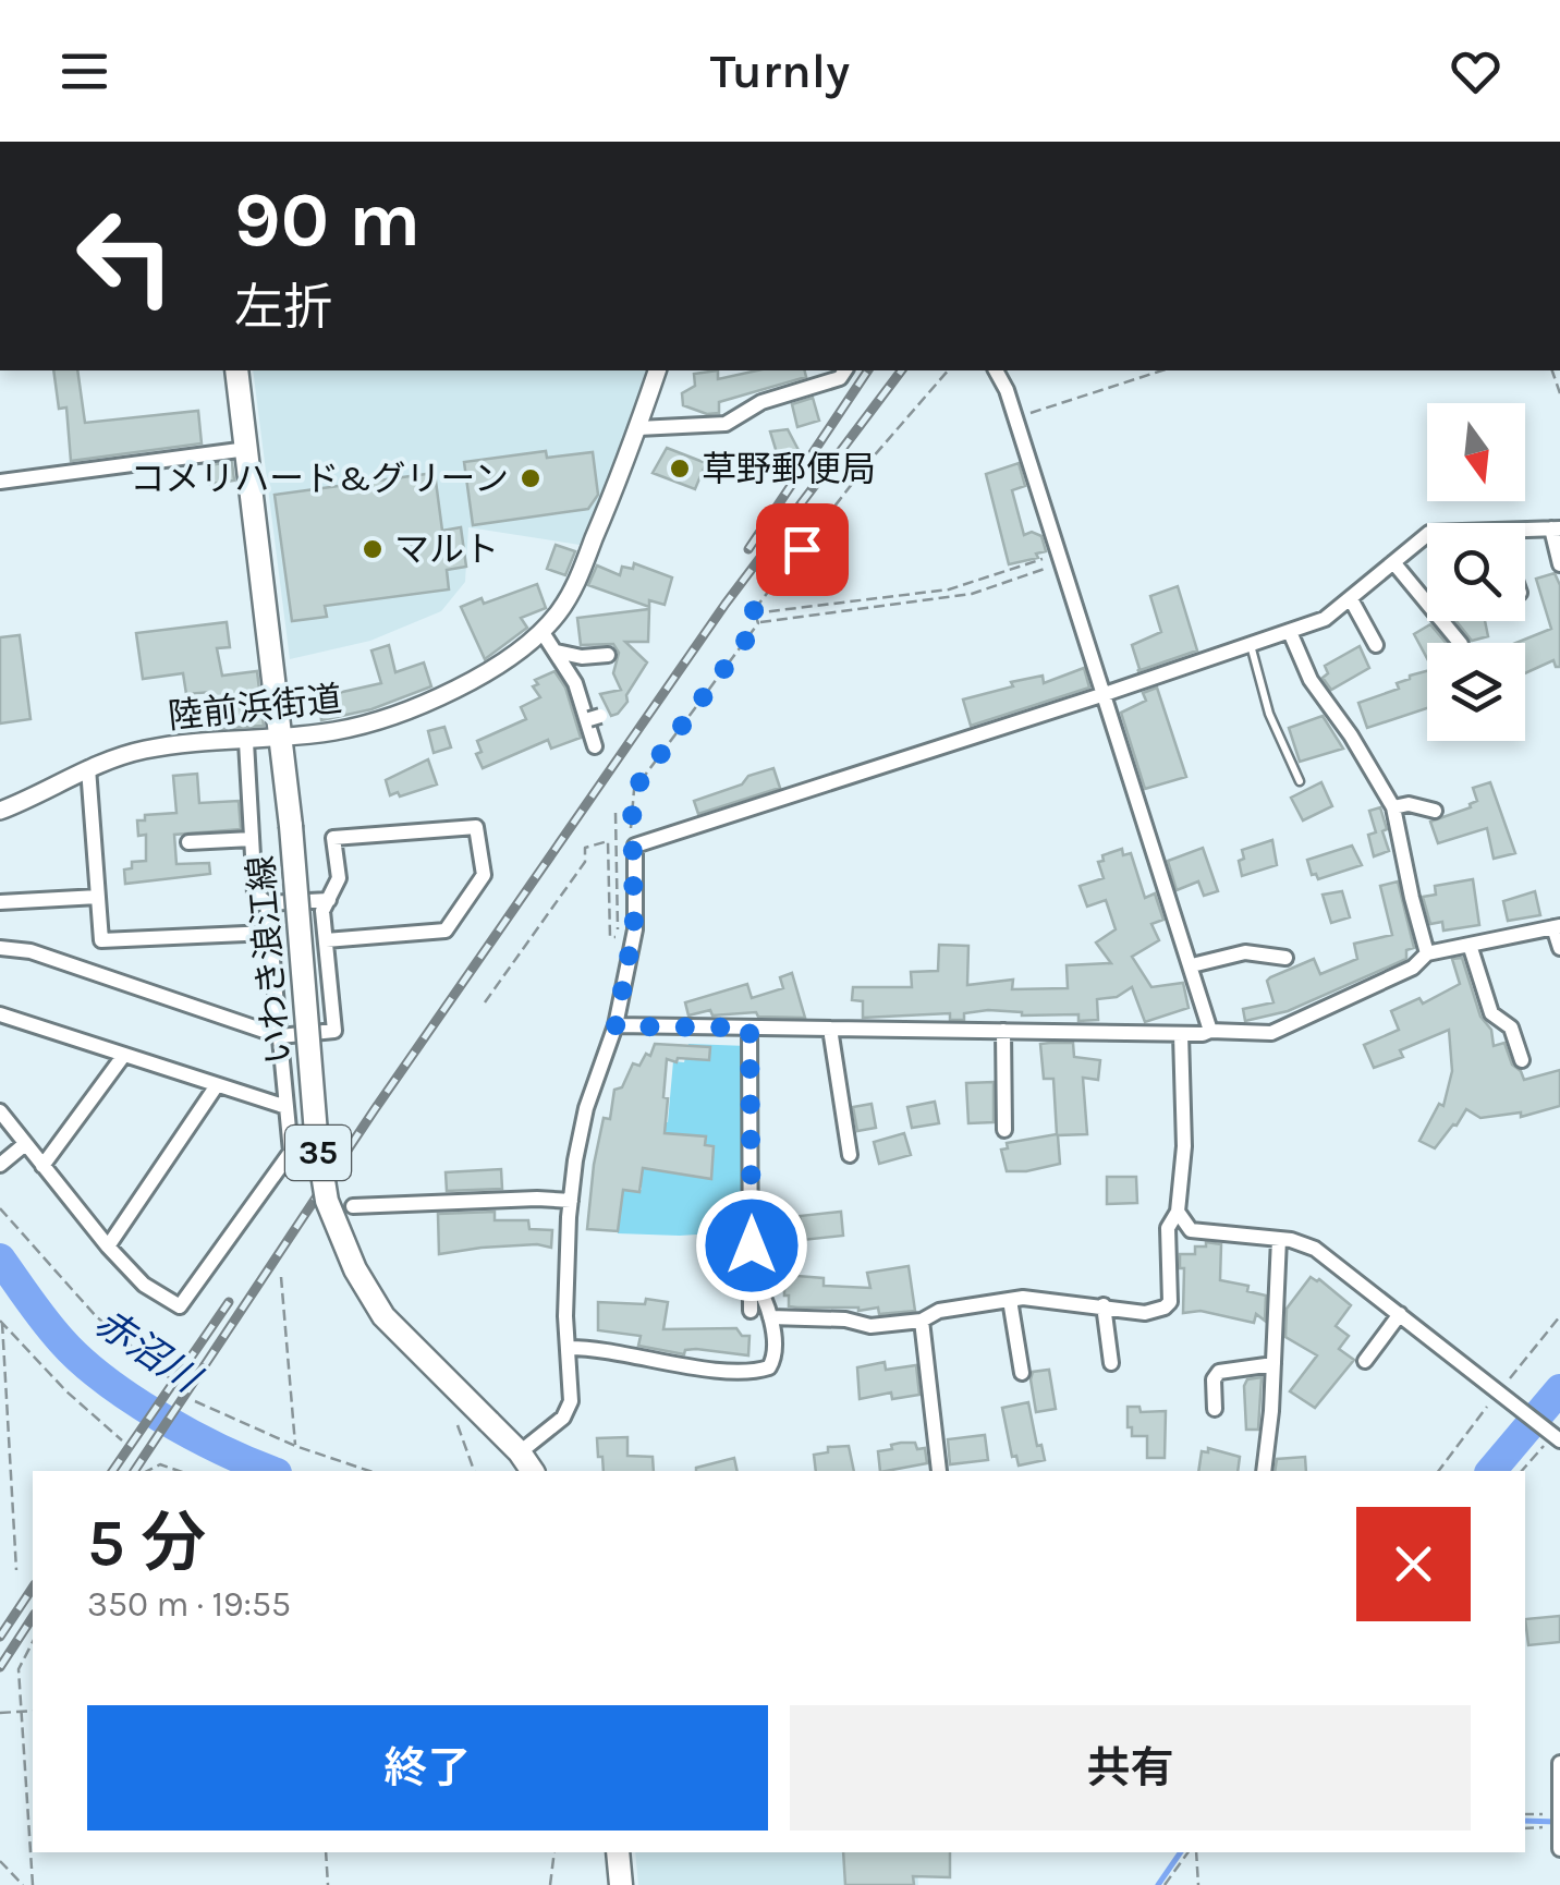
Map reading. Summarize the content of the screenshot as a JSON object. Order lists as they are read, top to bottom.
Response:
{
  "streets": {
    "main road": ["いわき浪江線", "35"],
    "street": ["陸前浜街道"]
  },
  "crossings": [
    ["陸前浜街道", "いわき浪江線"]
  ],
  "water": ["赤沼川"],
  "places": ["草野郵便局", "コメリハード&グリーン", "マルト"],
  "north": "bottom",
  "page": {
    "header": "Turnly",
    "turn": ["90 m", "左折"],
    "heading": ["5 分", "350 m · 19:55"],
    "buttons": ["終了", "共有"]
  }
}
